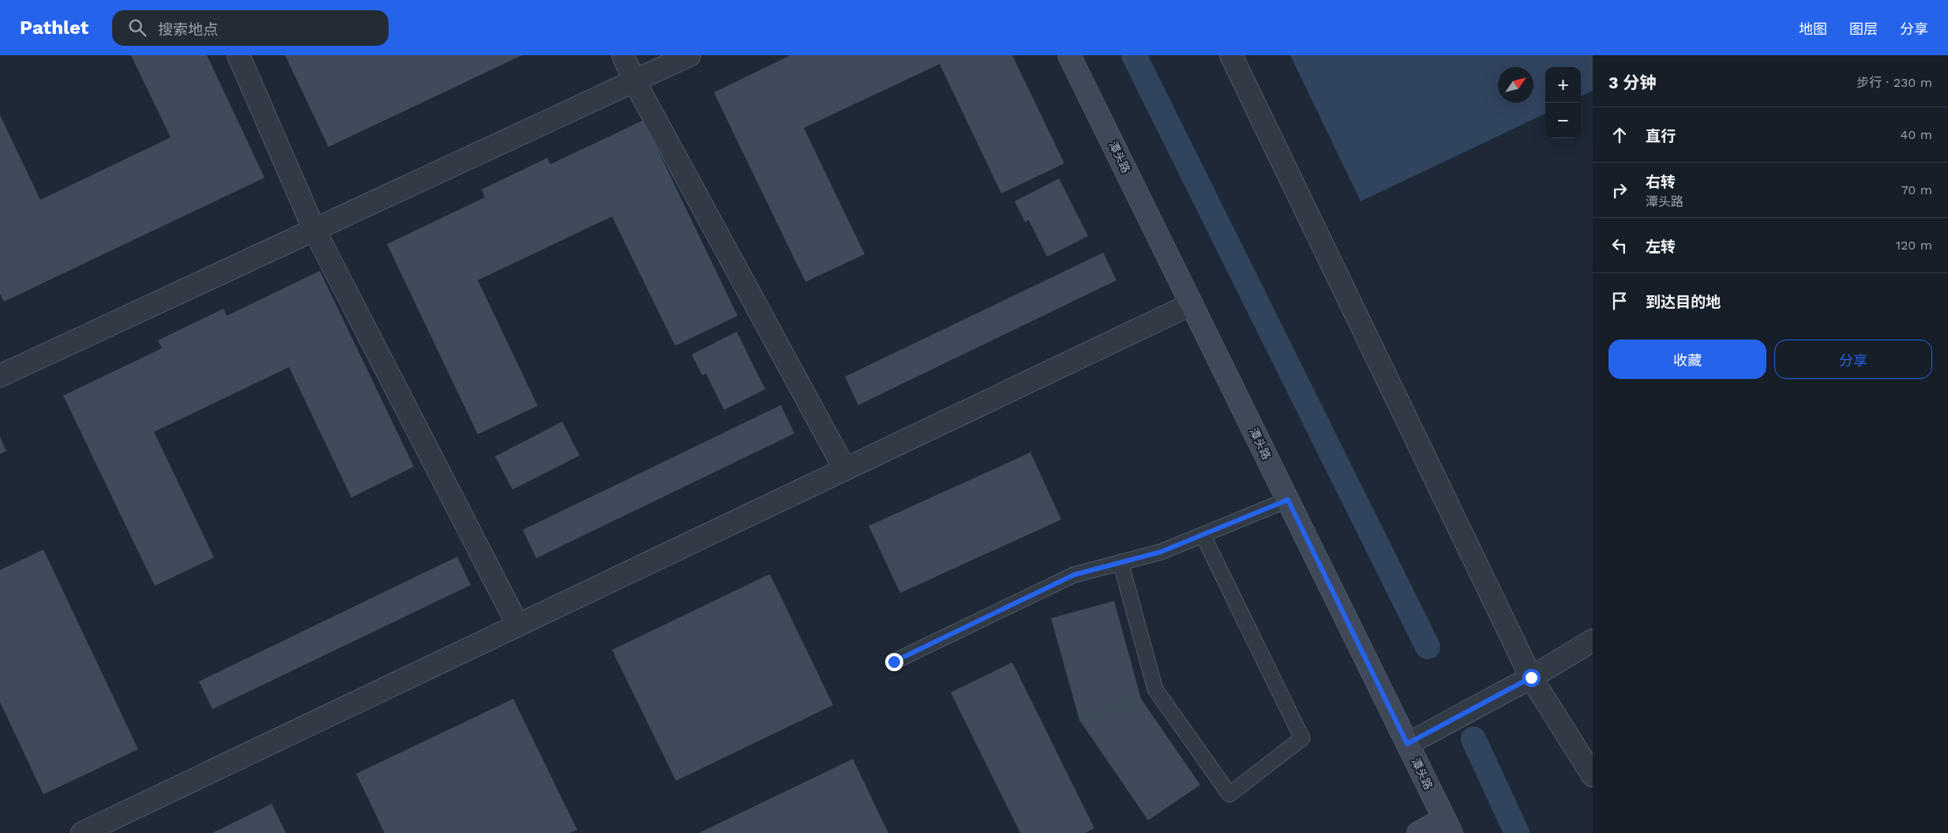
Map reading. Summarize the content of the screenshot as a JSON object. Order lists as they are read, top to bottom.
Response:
{
  "streets": {
    "street": ["潭头路"]
  },
  "north": "top right",
  "page": {
    "header": "Pathlet",
    "search": "搜索地点",
    "nav": ["地图", "图层", "分享"],
    "heading": ["3 分钟", "步行 · 230 m"],
    "map_buttons": ["+", "−"],
    "list": [
      ["直行", "40 m"],
      ["右转", "潭头路", "70 m"],
      ["左转", "120 m"],
      "到达目的地"
    ],
    "buttons": ["收藏", "分享"]
  }
}
